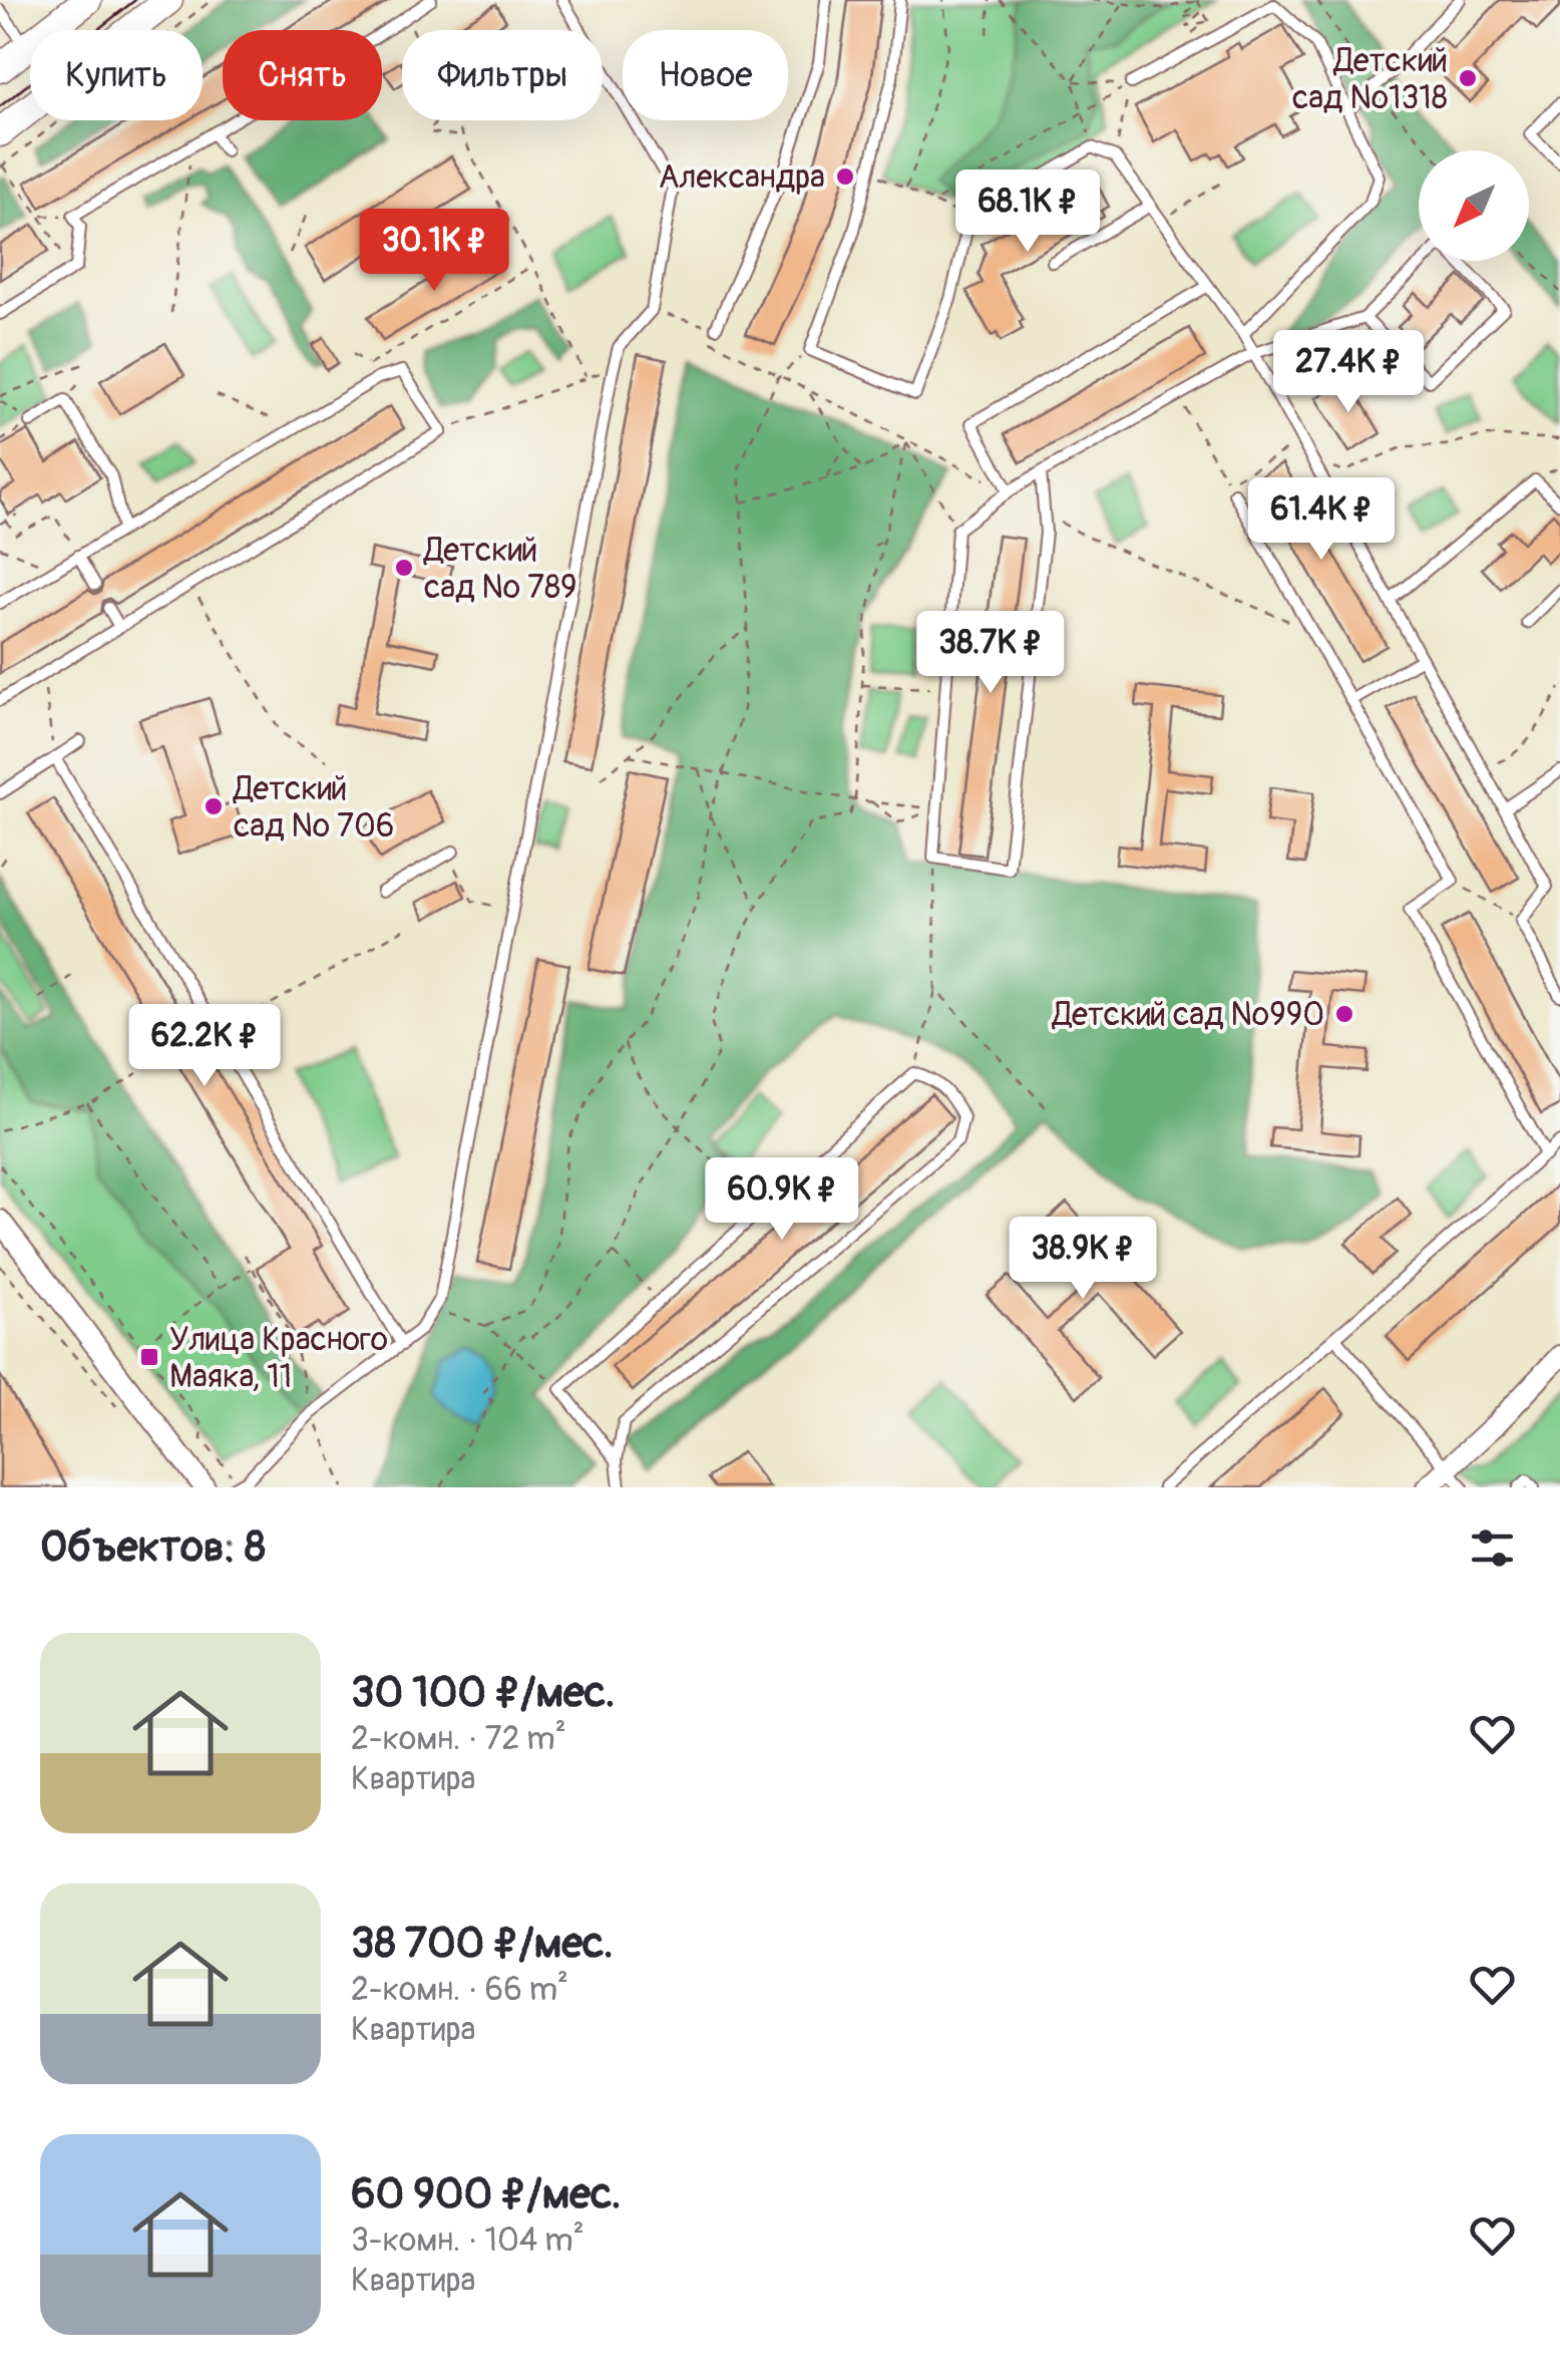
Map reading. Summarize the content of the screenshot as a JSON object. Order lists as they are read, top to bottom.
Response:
{
  "places": {
    "other": [
      "Детский сад №1318",
      "Александра",
      "Детский сад № 789",
      "Детский сад № 706",
      "Детский сад №990"
    ],
    "transit": ["Улица Красного Маяка, 11"]
  },
  "north": "bottom left",
  "page": {
    "chip": [
      "Купить",
      "Снять",
      "Фильтры",
      "Новое"
    ],
    "price": [
      "68.1K ₽",
      "30.1K ₽",
      "27.4K ₽",
      "61.4K ₽",
      "38.7K ₽",
      "62.2K ₽",
      "60.9K ₽",
      "38.9K ₽"
    ],
    "heading": "Объектов: 8",
    "list": [
      {
        "name": "30 100 ₽/мес.",
        "note": "2-комн. · 72 m² · Квартира"
      },
      {
        "name": "38 700 ₽/мес.",
        "note": "2-комн. · 66 m² · Квартира"
      },
      {
        "name": "60 900 ₽/мес.",
        "note": "3-комн. · 104 m² · Квартира"
      }
    ]
  }
}
